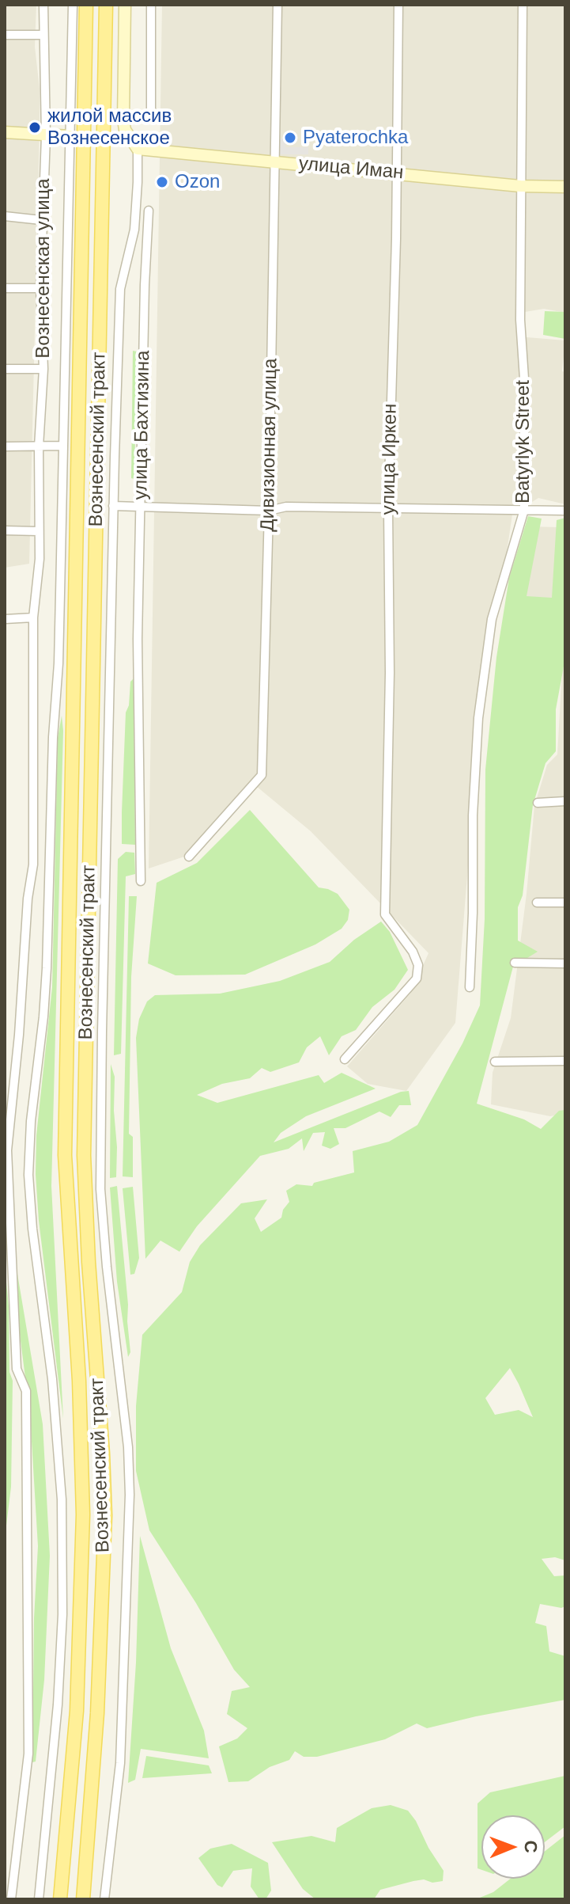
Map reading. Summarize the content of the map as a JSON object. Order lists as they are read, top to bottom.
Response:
{
  "streets": {
    "main road": ["Вознесенский тракт"],
    "street": [
      "улица Иман",
      "Вознесенская улица",
      "улица Бахтизина",
      "Batyrlyk Street",
      "Дивизионная улица",
      "улица Иркен"
    ]
  },
  "crossings": [
    ["улица Иман", "Batyrlyk Street"],
    ["улица Иман", "Дивизионная улица"],
    ["улица Иман", "улица Иркен"]
  ],
  "places": ["жилой массив Вознесенское", "Pyaterochka", "Ozon"],
  "north": "right"
}
